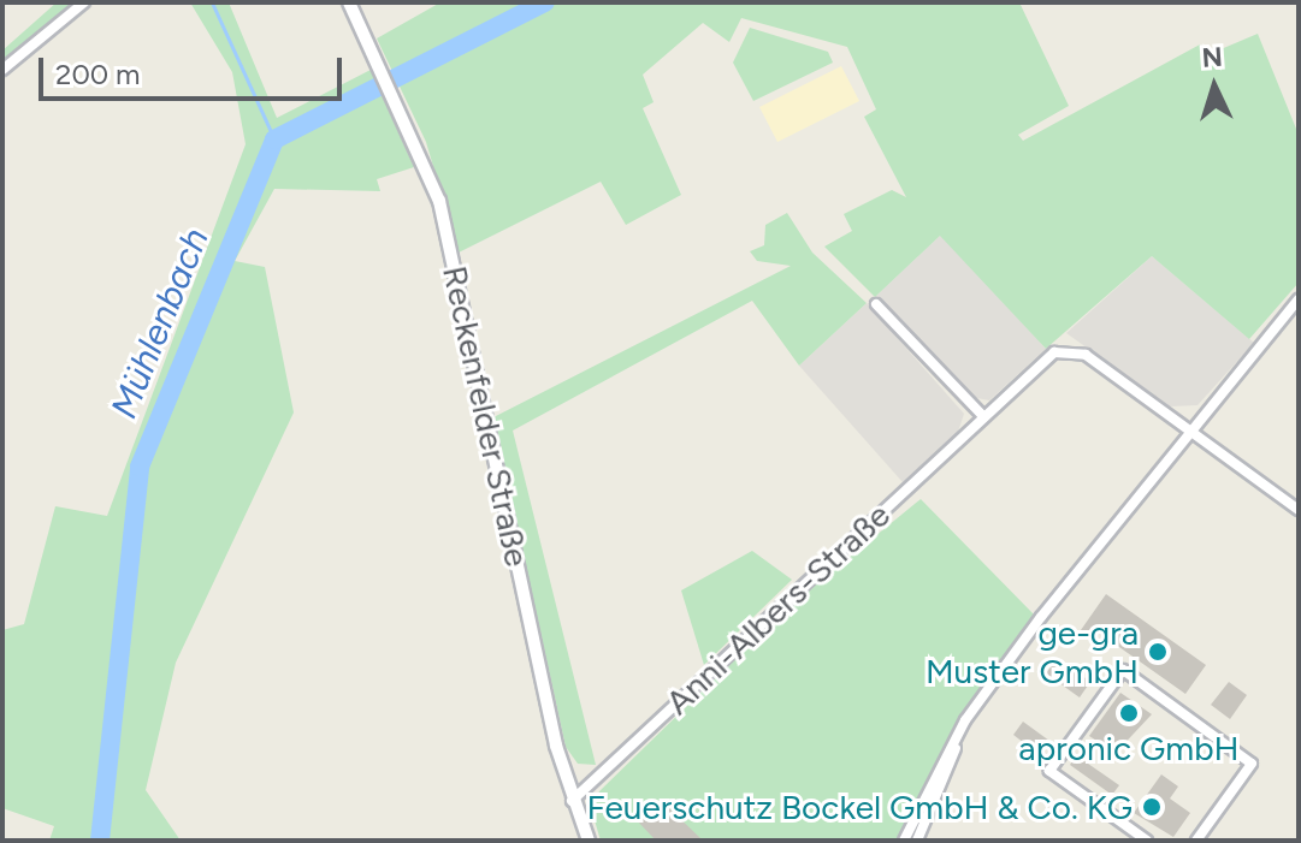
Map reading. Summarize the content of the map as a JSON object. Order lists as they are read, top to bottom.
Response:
{
  "streets": {
    "street": ["Reckenfelder Straße", "Anni-Albers-Straße"]
  },
  "crossings": [
    ["Reckenfelder Straße", "Anni-Albers-Straße"]
  ],
  "water": ["Mühlenbach"],
  "places": ["ge-gra Muster GmbH", "apronic GmbH", "Feuerschutz Bockel GmbH & Co. KG"],
  "scale_bar": "200 m",
  "north": "top"
}
